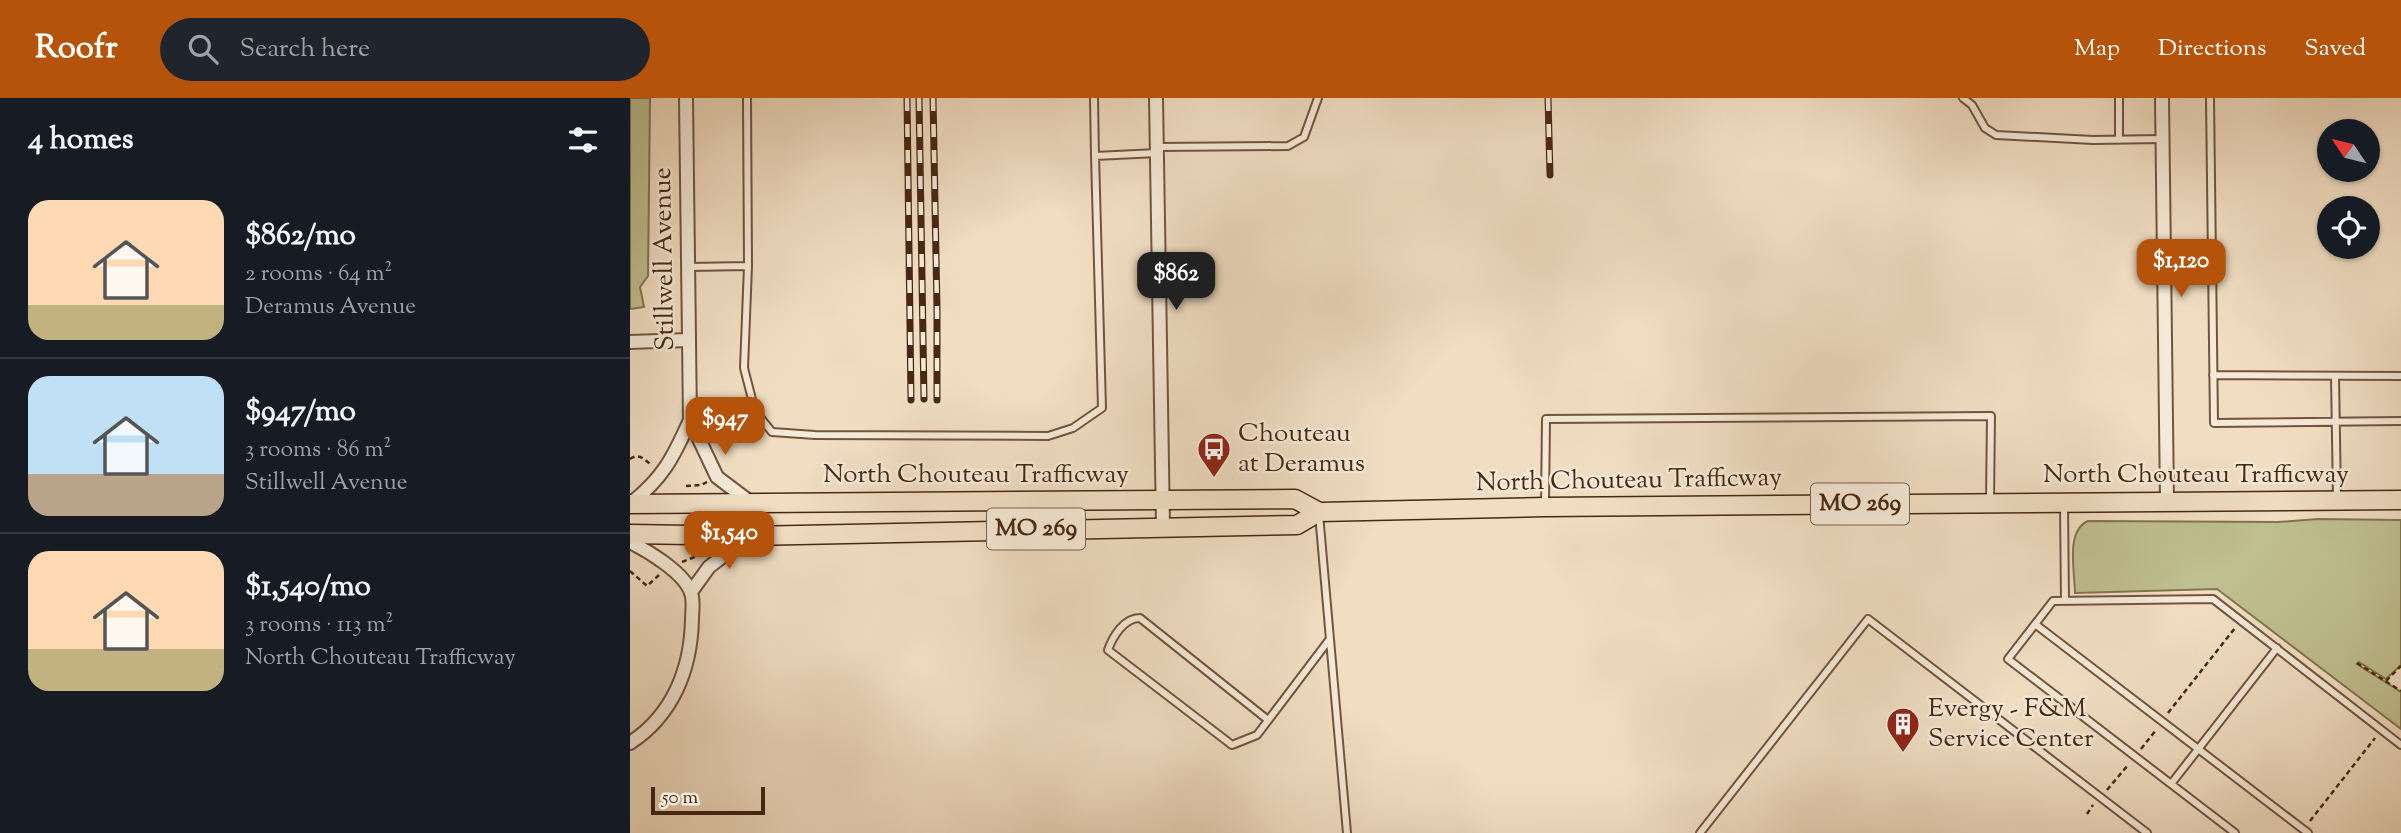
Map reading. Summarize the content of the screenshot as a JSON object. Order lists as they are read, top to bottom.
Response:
{
  "streets": {
    "main road": ["North Chouteau Trafficway", "MO 269"],
    "street": ["Stillwell Avenue"]
  },
  "crossings": [
    ["Stillwell Avenue", "North Chouteau Trafficway"]
  ],
  "places": {
    "bus stop": ["Chouteau at Deramus"],
    "building": ["Evergy - F&M Service Center"]
  },
  "scale_bar": "50 m",
  "north": "top left",
  "page": {
    "header": "Roofr",
    "search": "Search here",
    "nav": ["Map", "Directions", "Saved"],
    "heading": "4 homes",
    "list": [
      {
        "name": "$862/mo",
        "note": "2 rooms · 64 m² · Deramus Avenue"
      },
      {
        "name": "$947/mo",
        "note": "3 rooms · 86 m² · Stillwell Avenue"
      },
      {
        "name": "$1,540/mo",
        "note": "3 rooms · 113 m² · North Chouteau Trafficway"
      }
    ],
    "price": [
      "$1,120",
      "$862",
      "$947",
      "$1,540"
    ],
    "scale": "50 m"
  }
}
